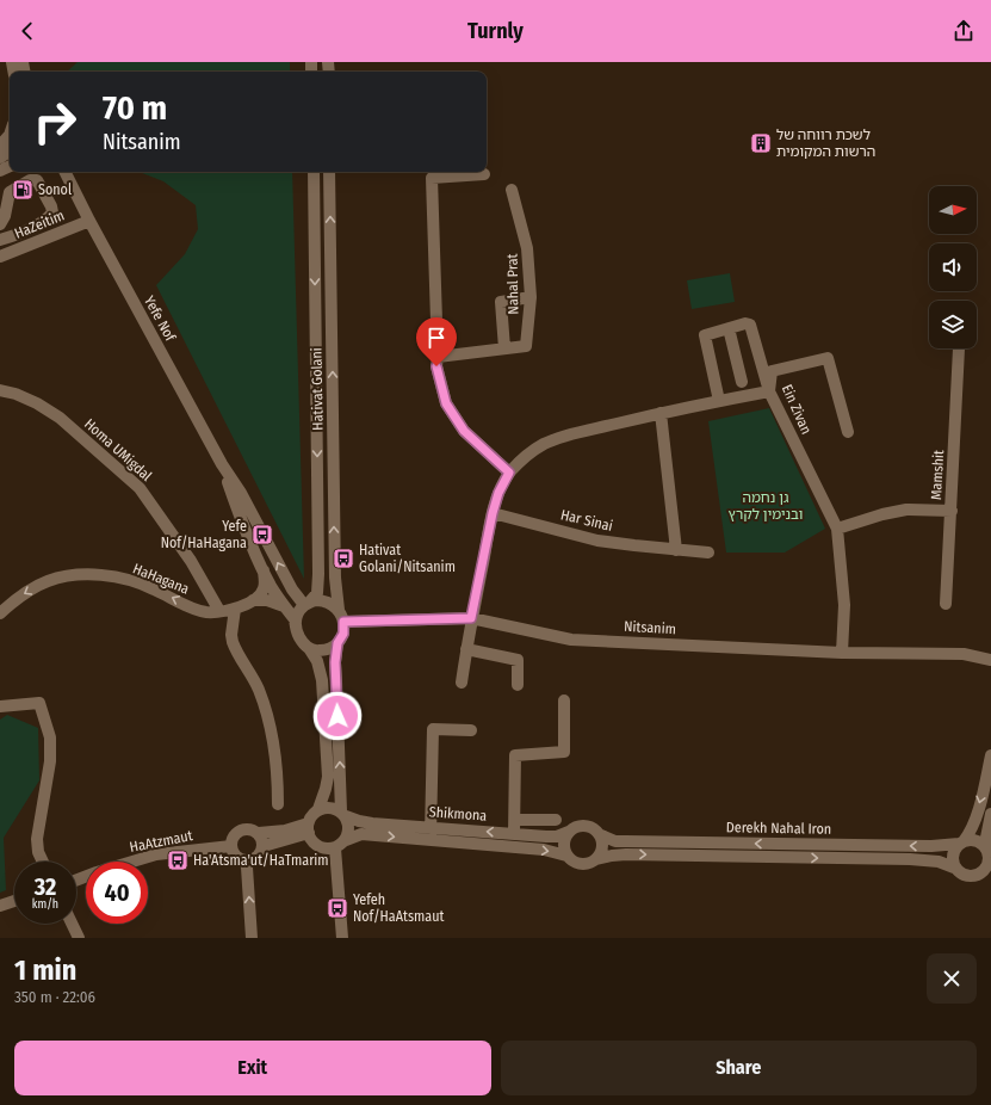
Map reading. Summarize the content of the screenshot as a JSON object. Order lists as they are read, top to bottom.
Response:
{
  "streets": {
    "street": [
      "HaZeitim",
      "Nahal Prat",
      "Yefe Nof",
      "Hativat Golani",
      "Ein Zivan",
      "Homa UMigdal",
      "Mamshit",
      "Har Sinai",
      "HaHagana",
      "Nitsanim",
      "Shikmona",
      "Derekh Nahal Iron",
      "HaAtzmaut"
    ]
  },
  "crossings": [
    ["HaZeitim", "Yefe Nof"],
    ["Yefe Nof", "Hativat Golani"],
    ["Yefe Nof", "Nitsanim"],
    ["Hativat Golani", "Nitsanim"],
    ["Ein Zivan", "Nitsanim"],
    ["Homa UMigdal", "HaHagana"],
    ["Shikmona", "Derekh Nahal Iron"]
  ],
  "one_way": ["HaHagana"],
  "parks": ["גן נחמה ובנימין לקרץ"],
  "places": {
    "building": ["לשכת רווחה של הרשות המקומית"],
    "fuel station": ["Sonol"],
    "bus stop": [
      "Yefe Nof/HaHagana",
      "Hativat Golani/Nitsanim",
      "Ha'Atsma'ut/HaTmarim",
      "Yefeh Nof/HaAtsmaut"
    ]
  },
  "north": "right",
  "page": {
    "header": "Turnly",
    "turn": ["70 m", "Nitsanim"],
    "speed": "32 km/h",
    "limit": "40",
    "heading": ["1 min", "350 m · 22:06"],
    "buttons": ["Exit", "Share"]
  }
}
